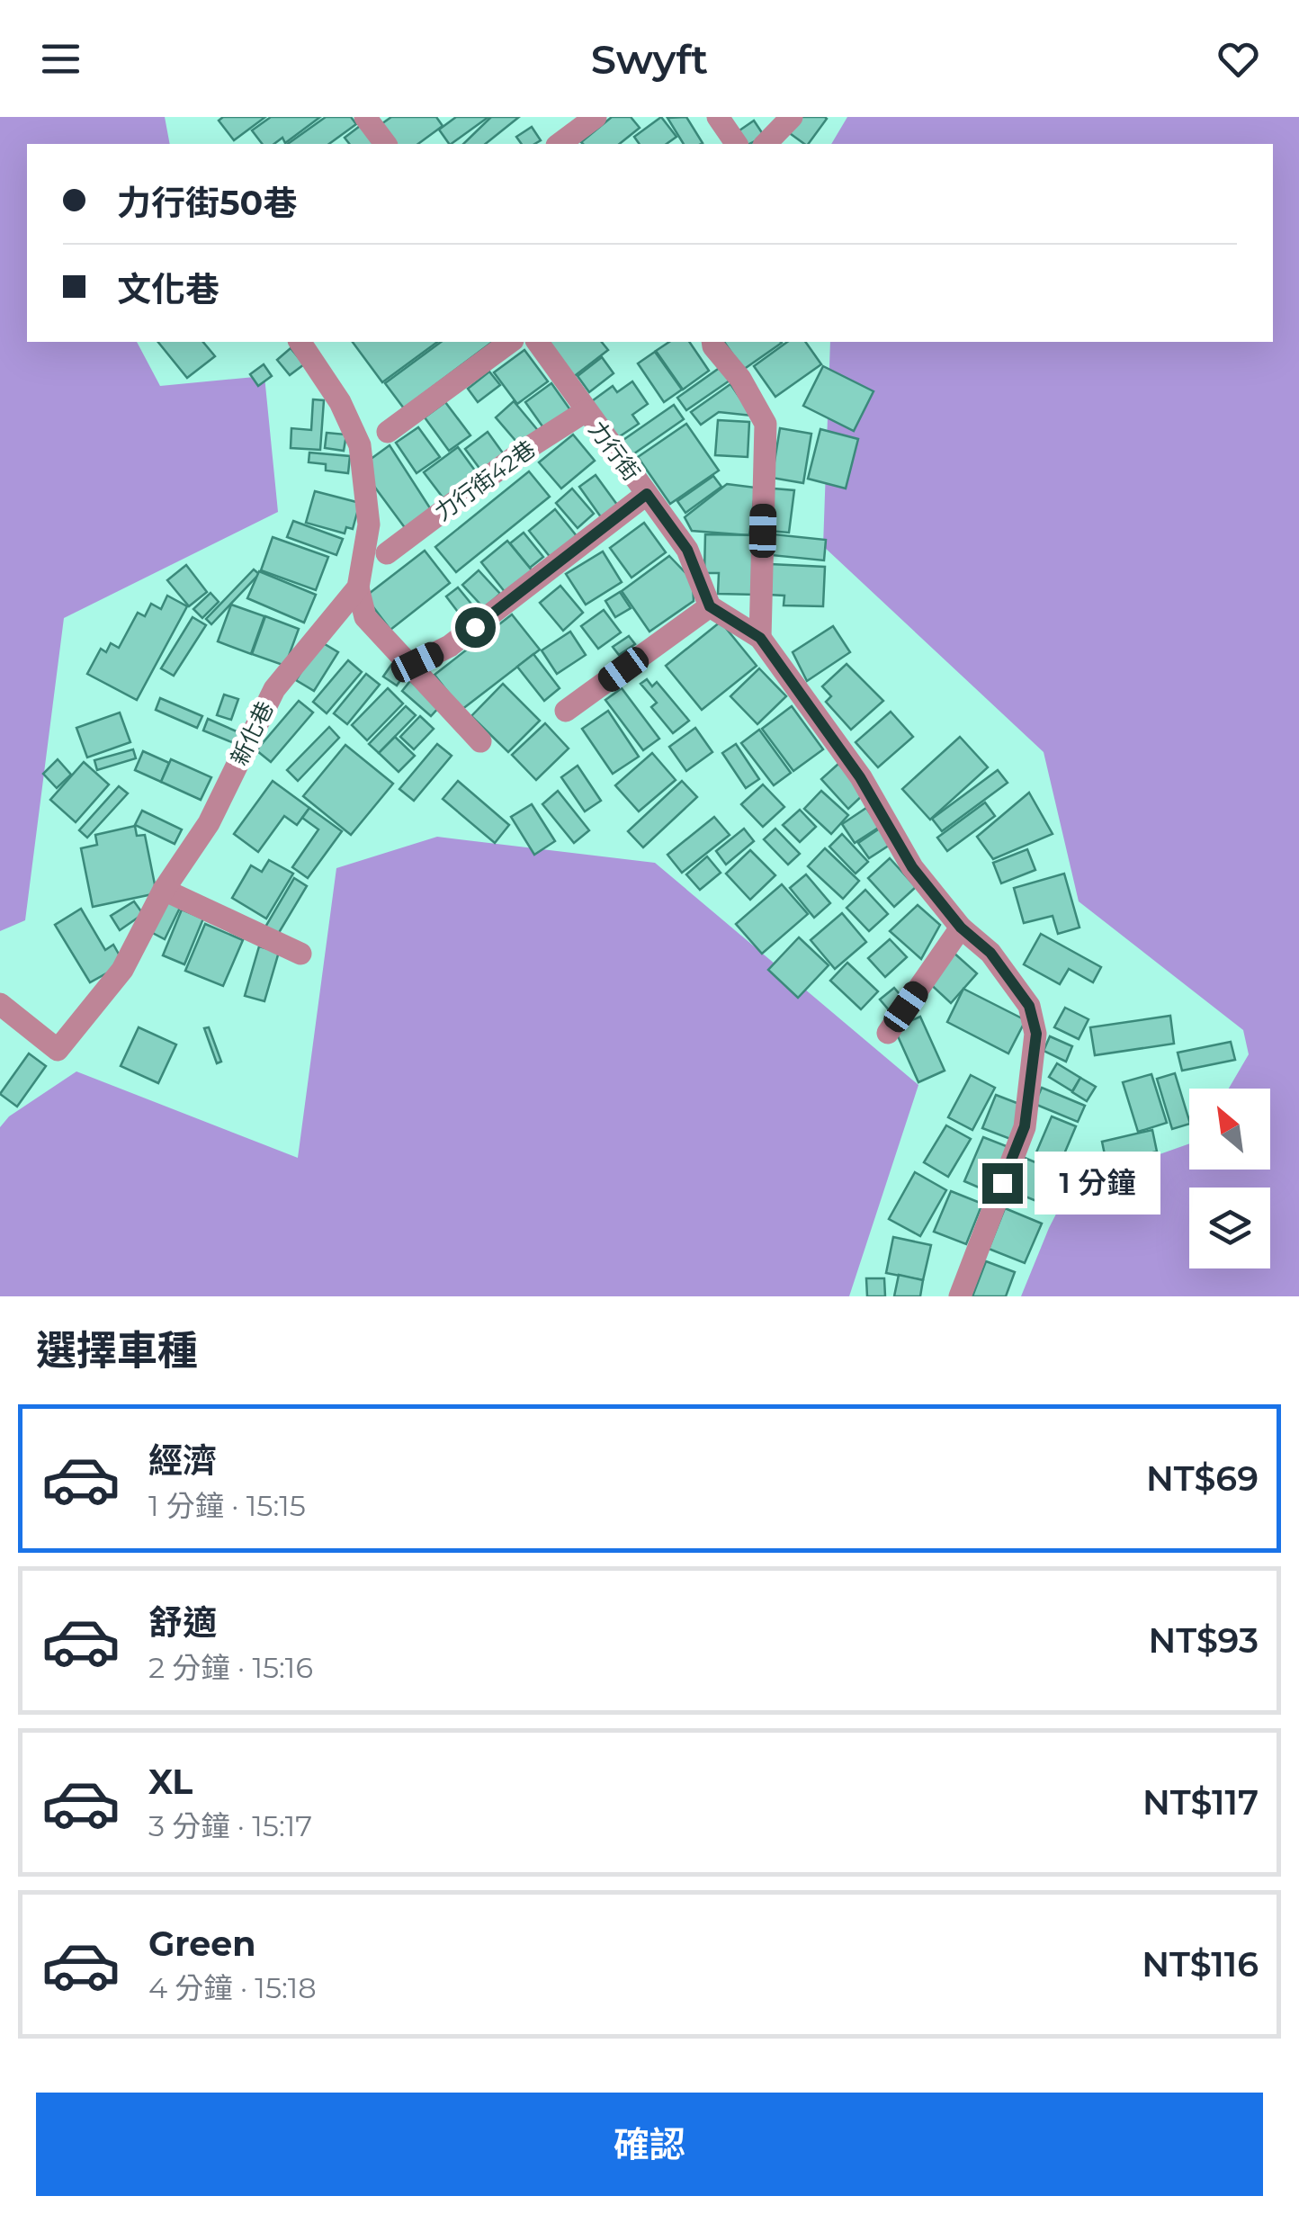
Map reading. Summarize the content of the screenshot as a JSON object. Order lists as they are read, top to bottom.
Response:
{
  "streets": {
    "street": ["力行街", "力行街42巷", "新化巷"]
  },
  "crossings": [
    ["力行街", "力行街42巷"]
  ],
  "north": "top left",
  "page": {
    "header": "Swyft",
    "banner": ["力行街50巷", "文化巷"],
    "bubble": "1 分鐘",
    "heading": "選擇車種",
    "list": [
      {
        "name": "經濟",
        "note": "1 分鐘 · 15:15",
        "value": "NT$69"
      },
      {
        "name": "舒適",
        "note": "2 分鐘 · 15:16",
        "value": "NT$93"
      },
      {
        "name": "XL",
        "note": "3 分鐘 · 15:17",
        "value": "NT$117"
      },
      {
        "name": "Green",
        "note": "4 分鐘 · 15:18",
        "value": "NT$116"
      }
    ],
    "buttons": "確認"
  }
}
